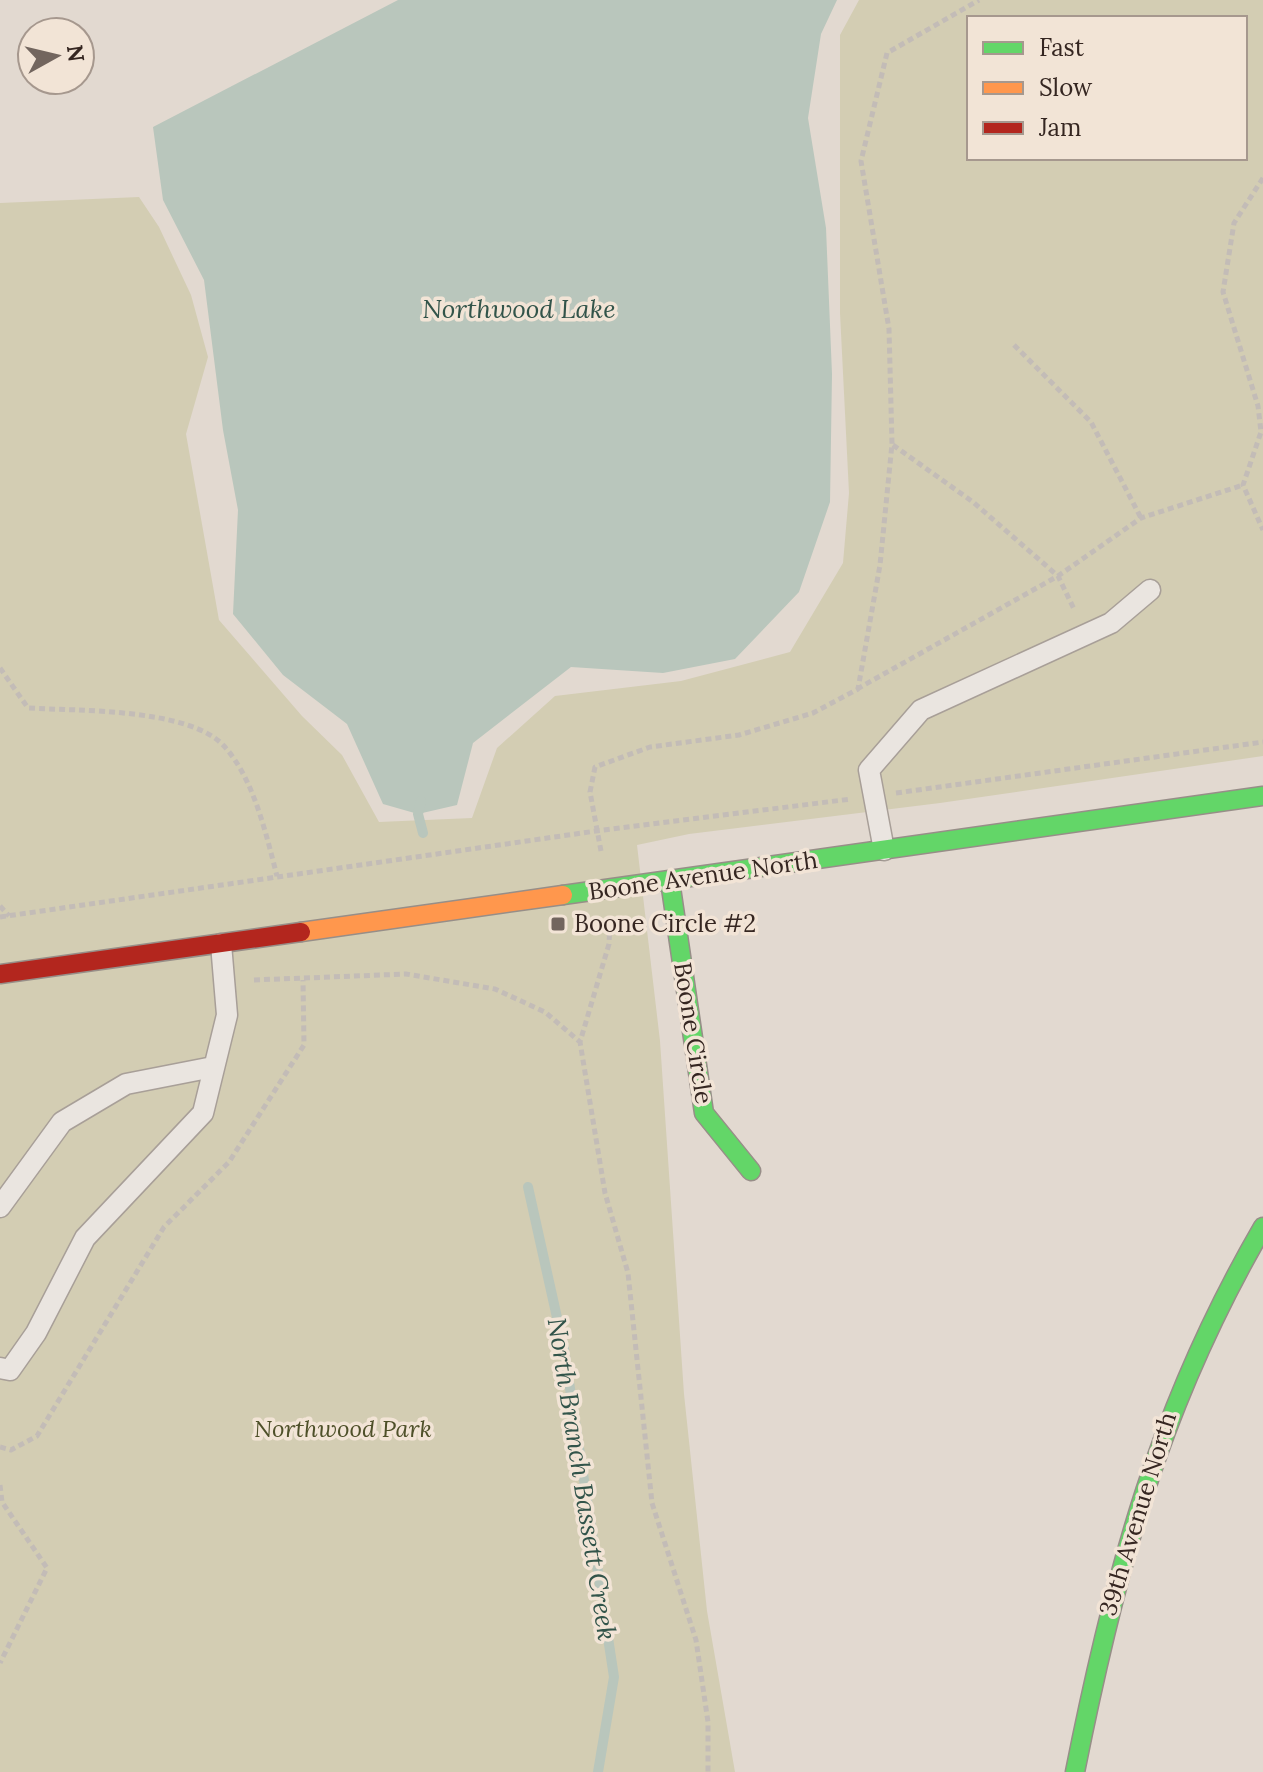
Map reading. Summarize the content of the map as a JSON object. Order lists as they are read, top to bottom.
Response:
{
  "streets": {
    "street": ["Boone Avenue North", "Boone Circle", "39th Avenue North"]
  },
  "crossings": [
    ["Boone Avenue North", "Boone Circle"]
  ],
  "water": ["Northwood Lake", "North Branch Bassett Creek"],
  "parks": ["Northwood Park"],
  "places": {
    "transit": ["Boone Circle #2"]
  },
  "legend": ["Fast", "Slow", "Jam"],
  "north": "right"
}
